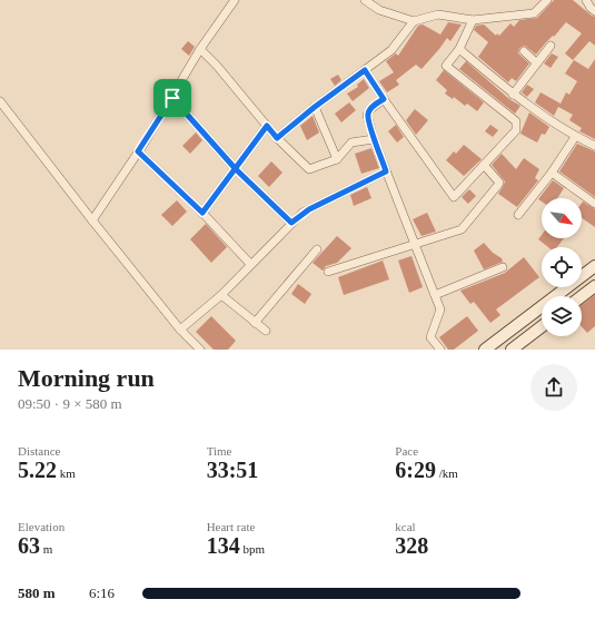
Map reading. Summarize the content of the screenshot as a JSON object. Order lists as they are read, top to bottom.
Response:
{
  "north": "bottom right",
  "page": {
    "heading": ["Morning run", "09:50 · 9 × 580 m"],
    "stats": [
      ["Distance", "5.22 km"],
      ["Time", "33:51"],
      ["Pace", "6:29 /km"],
      ["Elevation", "63 m"],
      ["Heart rate", "134 bpm"],
      ["kcal", "328"]
    ],
    "list": [
      {
        "name": "580 m",
        "note": "6:16"
      }
    ]
  }
}
